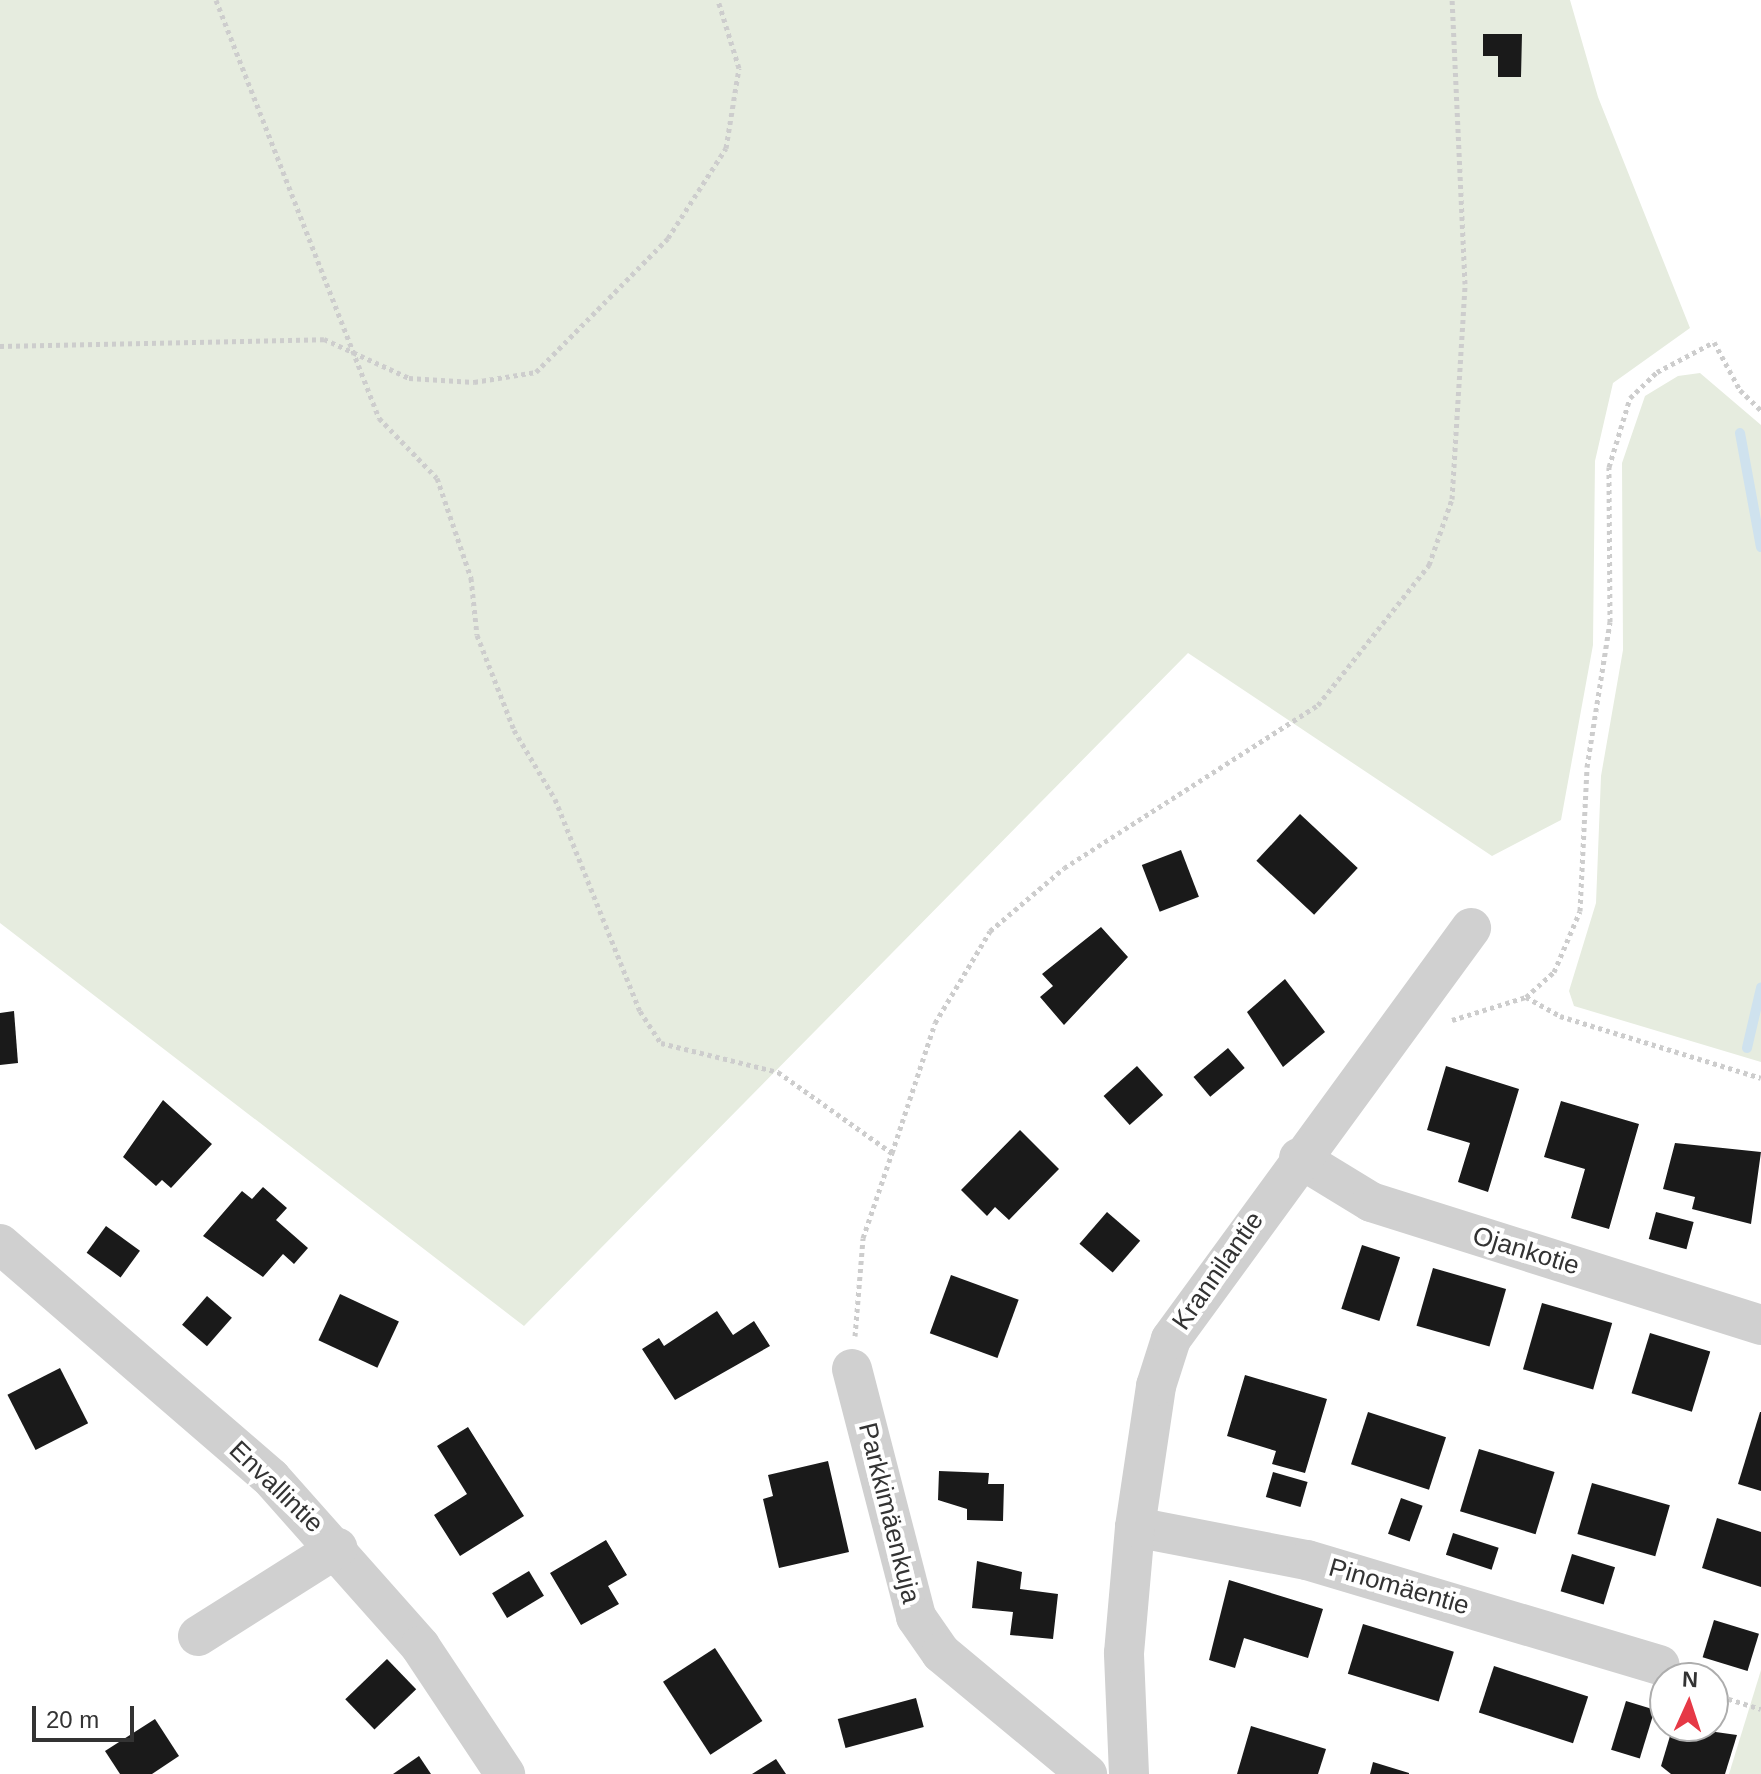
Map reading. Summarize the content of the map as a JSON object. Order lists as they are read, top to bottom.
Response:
{
  "streets": {
    "street": [
      "Ojankotie",
      "Krannilantie",
      "Envallintie",
      "Parkkimäenkuja",
      "Pinomäentie"
    ]
  },
  "crossings": [
    ["Ojankotie", "Krannilantie"],
    ["Krannilantie", "Pinomäentie"]
  ],
  "scale_bar": "20 m",
  "north": "top"
}
